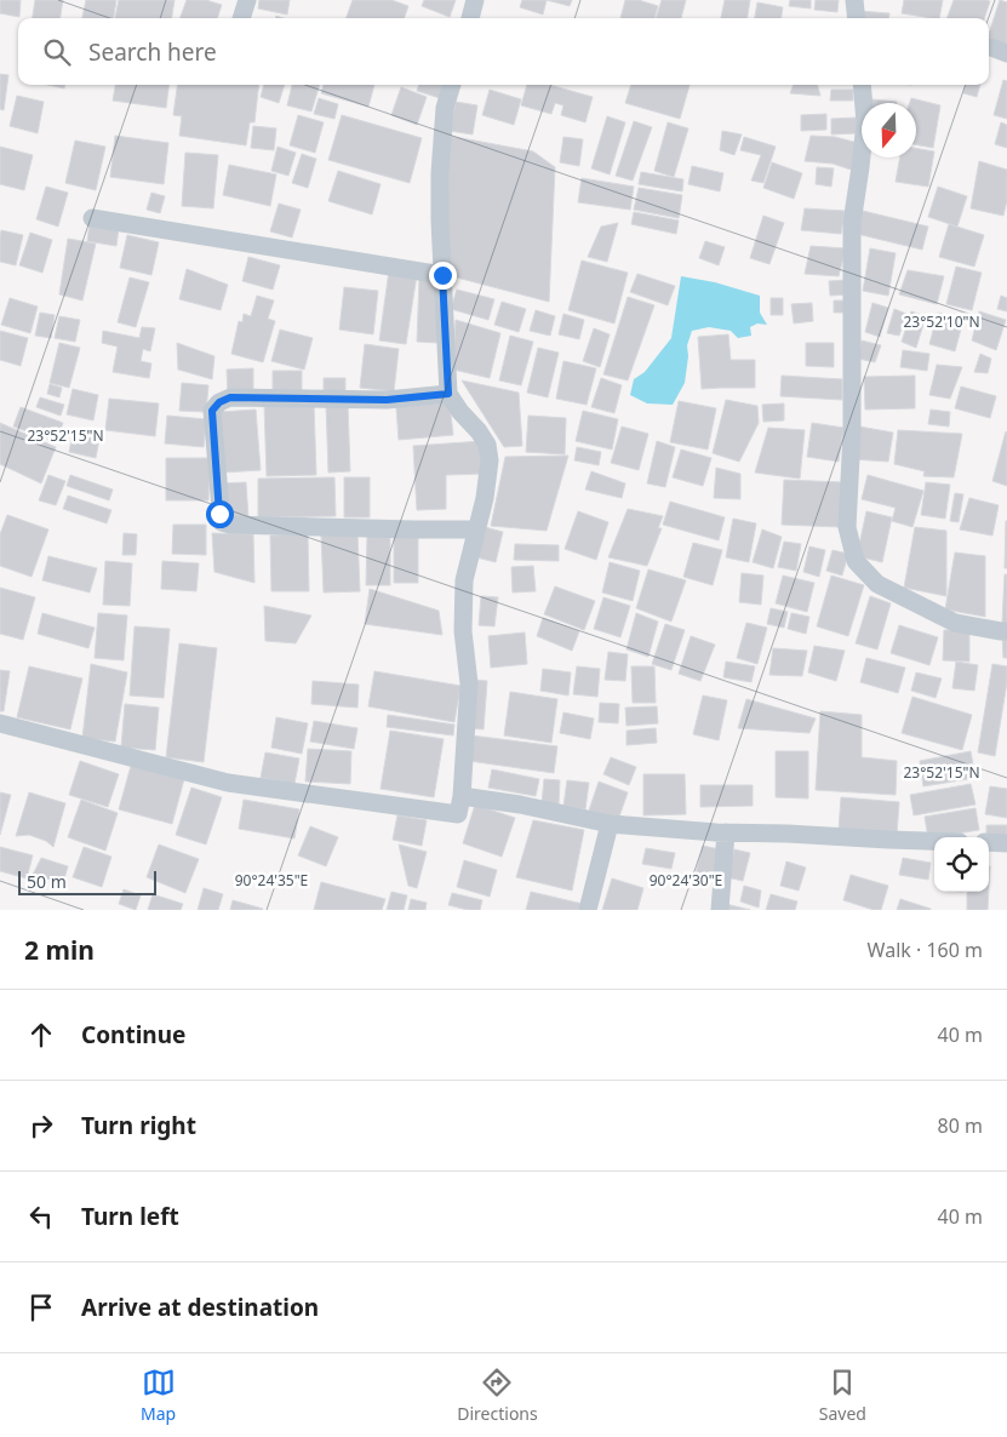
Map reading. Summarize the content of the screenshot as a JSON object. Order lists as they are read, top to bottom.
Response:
{
  "scale_bar": "50 m",
  "north": "bottom",
  "page": {
    "search": "Search here",
    "scale": "50 m",
    "heading": ["2 min", "Walk · 160 m"],
    "list": [
      ["Continue", "40 m"],
      ["Turn right", "80 m"],
      ["Turn left", "40 m"],
      "Arrive at destination"
    ],
    "nav": ["Map", "Directions", "Saved"]
  },
  "coordinates": [
    "23°52'10\"N",
    "23°52'15\"N",
    "90°24'35\"E",
    "90°24'30\"E"
  ]
}
